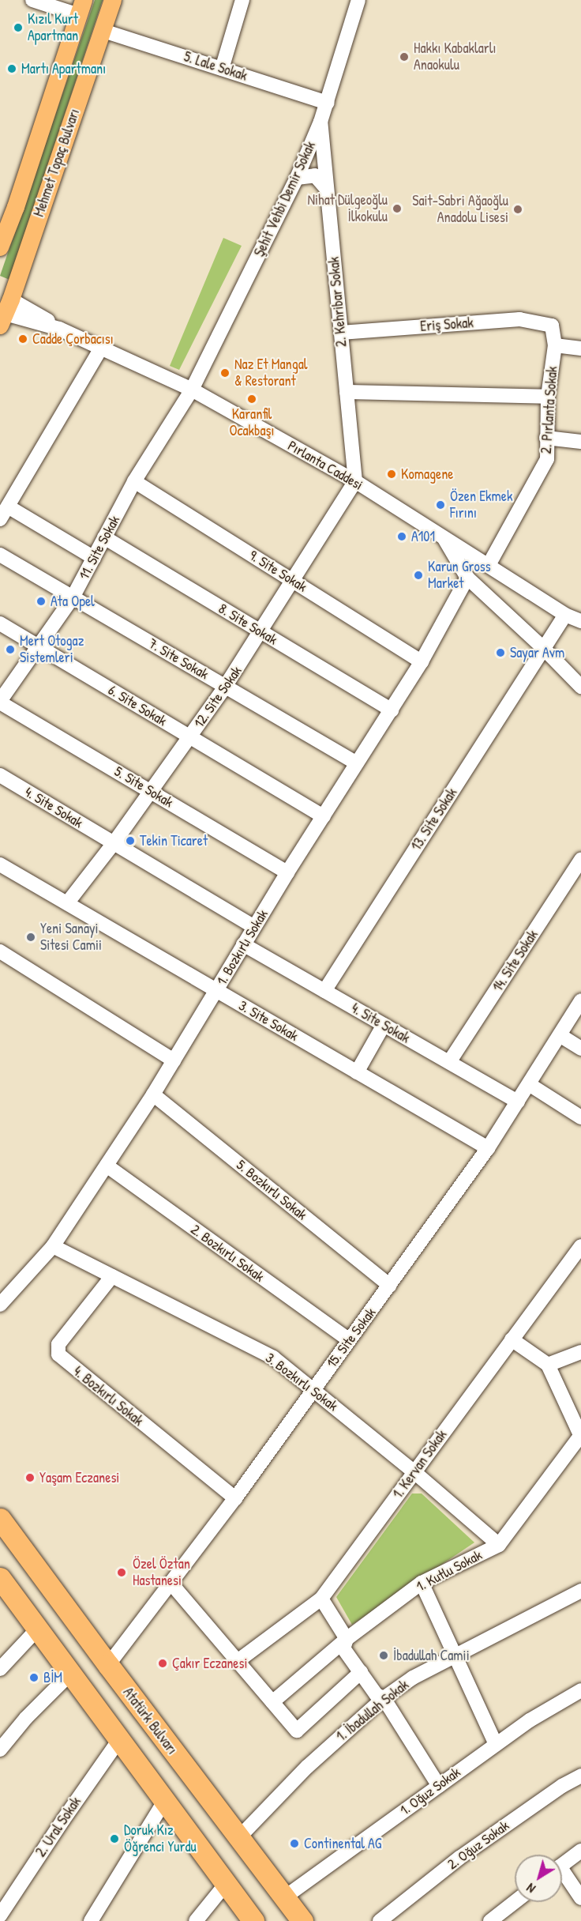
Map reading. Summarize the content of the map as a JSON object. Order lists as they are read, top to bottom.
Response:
{
  "streets": {
    "highway": ["Atatürk Bulvarı"],
    "main road": ["Mehmet Topaç Bulvarı"],
    "street": [
      "5. Lale Sokak",
      "Şehit Vehbi Demir Sokak",
      "2. Kehribar Sokak",
      "Eriş Sokak",
      "2. Pırlanta Sokak",
      "Pırlanta Caddesi",
      "11. Site Sokak",
      "9. Site Sokak",
      "8. Site Sokak",
      "7. Site Sokak",
      "12. Site Sokak",
      "6. Site Sokak",
      "5. Site Sokak",
      "4. Site Sokak",
      "13. Site Sokak",
      "1. Bozkırlı Sokak",
      "14. Site Sokak",
      "3. Site Sokak",
      "5. Bozkırlı Sokak",
      "2. Bozkırlı Sokak",
      "15. Site Sokak",
      "3. Bozkırlı Sokak",
      "4. Bozkırlı Sokak",
      "1. Kervan Sokak",
      "1. Kutlu Sokak",
      "1. İbadullah Sokak",
      "1. Oğuz Sokak",
      "2. Ural Sokak",
      "2. Oğuz Sokak"
    ]
  },
  "crossings": [
    ["5. Lale Sokak", "Mehmet Topaç Bulvarı"],
    ["5. Lale Sokak", "Şehit Vehbi Demir Sokak"],
    ["Mehmet Topaç Bulvarı", "Pırlanta Caddesi"],
    ["Şehit Vehbi Demir Sokak", "2. Kehribar Sokak"],
    ["Şehit Vehbi Demir Sokak", "Pırlanta Caddesi"],
    ["Şehit Vehbi Demir Sokak", "11. Site Sokak"],
    ["2. Kehribar Sokak", "Eriş Sokak"],
    ["2. Kehribar Sokak", "Pırlanta Caddesi"],
    ["2. Kehribar Sokak", "12. Site Sokak"],
    ["Eriş Sokak", "2. Pırlanta Sokak"],
    ["2. Pırlanta Sokak", "Pırlanta Caddesi"],
    ["Pırlanta Caddesi", "11. Site Sokak"],
    ["Pırlanta Caddesi", "12. Site Sokak"],
    ["Pırlanta Caddesi", "13. Site Sokak"],
    ["11. Site Sokak", "9. Site Sokak"],
    ["11. Site Sokak", "8. Site Sokak"],
    ["11. Site Sokak", "7. Site Sokak"],
    ["11. Site Sokak", "6. Site Sokak"],
    ["11. Site Sokak", "5. Site Sokak"],
    ["9. Site Sokak", "12. Site Sokak"],
    ["9. Site Sokak", "1. Bozkırlı Sokak"],
    ["8. Site Sokak", "12. Site Sokak"],
    ["8. Site Sokak", "1. Bozkırlı Sokak"],
    ["7. Site Sokak", "12. Site Sokak"],
    ["7. Site Sokak", "1. Bozkırlı Sokak"],
    ["12. Site Sokak", "6. Site Sokak"],
    ["12. Site Sokak", "5. Site Sokak"],
    ["12. Site Sokak", "4. Site Sokak"],
    ["12. Site Sokak", "3. Site Sokak"],
    ["6. Site Sokak", "1. Bozkırlı Sokak"],
    ["5. Site Sokak", "1. Bozkırlı Sokak"],
    ["4. Site Sokak", "13. Site Sokak"],
    ["4. Site Sokak", "1. Bozkırlı Sokak"],
    ["4. Site Sokak", "14. Site Sokak"],
    ["4. Site Sokak", "15. Site Sokak"],
    ["1. Bozkırlı Sokak", "3. Site Sokak"],
    ["1. Bozkırlı Sokak", "5. Bozkırlı Sokak"],
    ["1. Bozkırlı Sokak", "2. Bozkırlı Sokak"],
    ["1. Bozkırlı Sokak", "3. Bozkırlı Sokak"],
    ["3. Site Sokak", "15. Site Sokak"],
    ["5. Bozkırlı Sokak", "15. Site Sokak"],
    ["2. Bozkırlı Sokak", "15. Site Sokak"],
    ["15. Site Sokak", "3. Bozkırlı Sokak"],
    ["15. Site Sokak", "4. Bozkırlı Sokak"],
    ["15. Site Sokak", "Atatürk Bulvarı"],
    ["3. Bozkırlı Sokak", "4. Bozkırlı Sokak"],
    ["3. Bozkırlı Sokak", "1. Kervan Sokak"],
    ["3. Bozkırlı Sokak", "1. Kutlu Sokak"],
    ["1. İbadullah Sokak", "Atatürk Bulvarı"],
    ["Atatürk Bulvarı", "1. Oğuz Sokak"]
  ],
  "places": [
    "Kızıl Kurt Apartman",
    "Hakkı Kabaklarlı Anaokulu",
    "Martı Apartmanı",
    "Nihat Dülgeoğlu İlkokulu",
    "Sait-Sabri Ağaoğlu Anadolu Lisesi",
    "Cadde Çorbacısı",
    "Naz Et Mangal & Restorant",
    "Karanfil Ocakbaşı",
    "Komagene",
    "Özen Ekmek Fırını",
    "A101",
    "Karun Gross Market",
    "Ata Opel",
    "Mert Otogaz Sistemleri",
    "Sayar Avm",
    "Tekin Ticaret",
    "Yeni Sanayi Sitesi Camii",
    "Yaşam Eczanesi",
    "Özel Öztan Hastanesi",
    "İbadullah Camii",
    "Çakır Eczanesi",
    "BİM",
    "Doruk Kız Öğrenci Yurdu",
    "Continental AG"
  ],
  "north": "bottom left"
}
